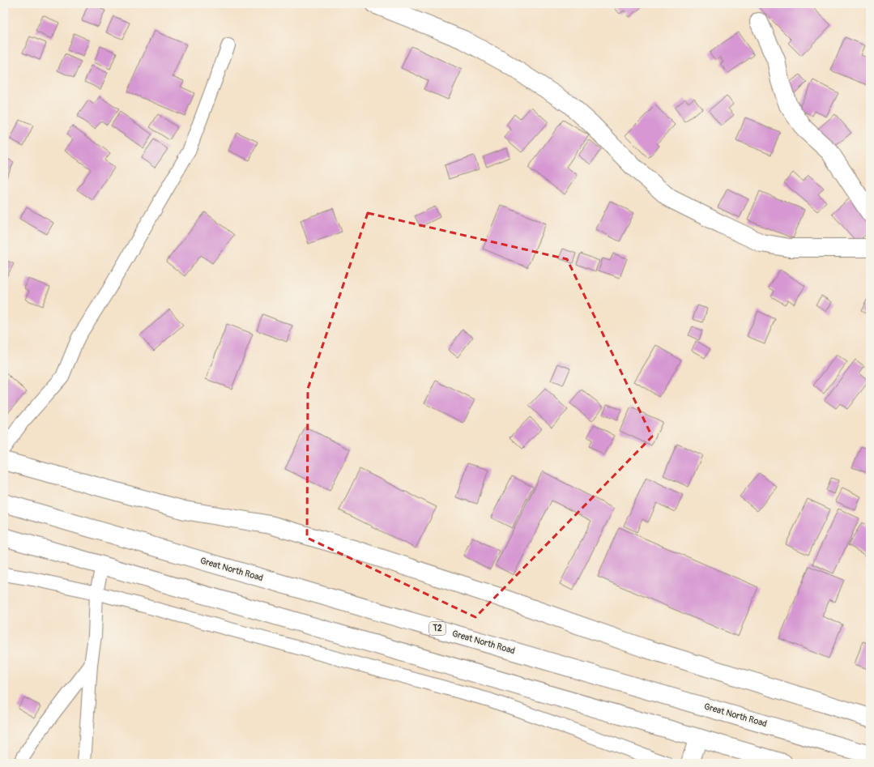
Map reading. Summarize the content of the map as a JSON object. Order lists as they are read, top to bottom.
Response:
{
  "streets": {
    "street": ["Great North Road", "T2"]
  }
}
